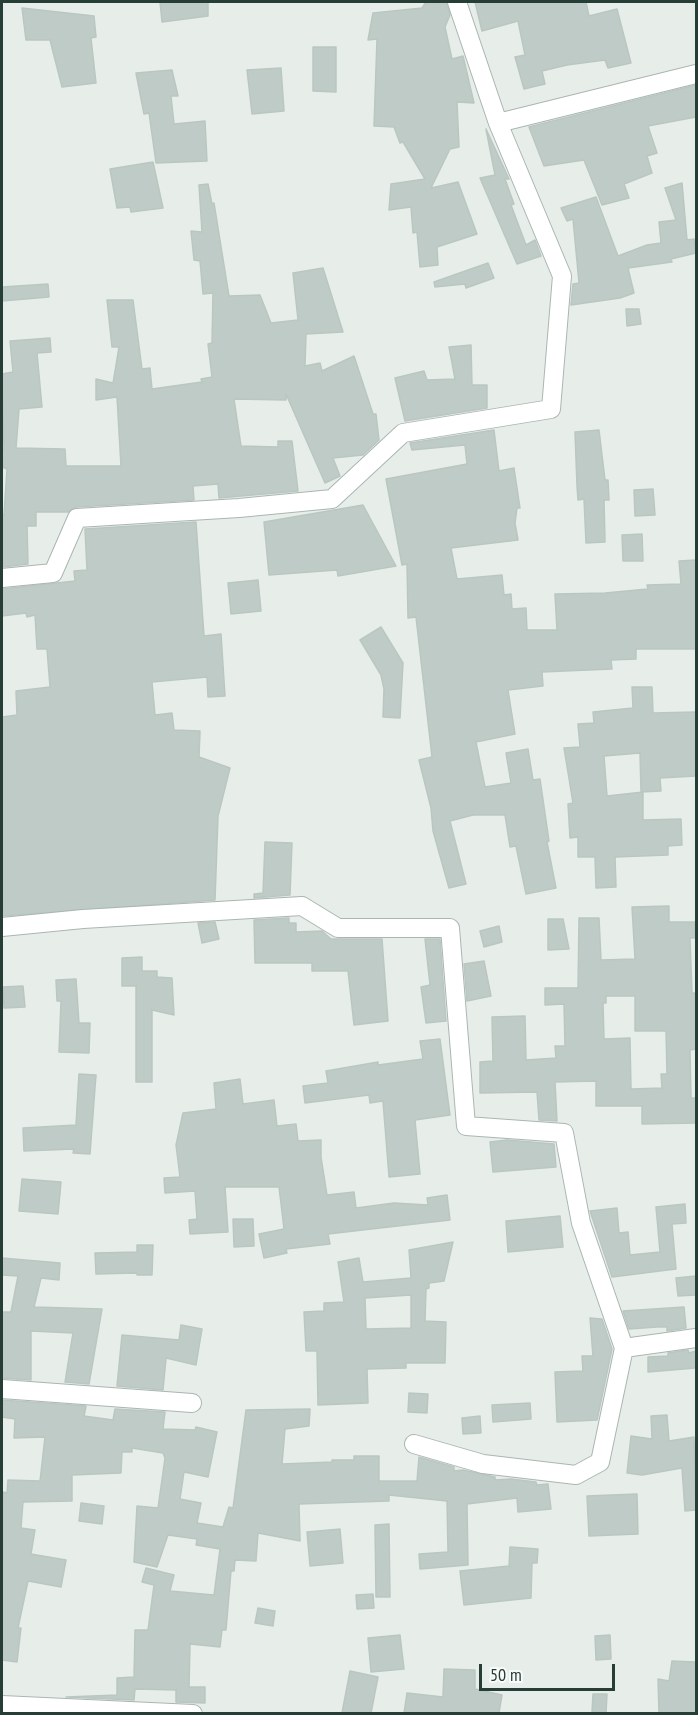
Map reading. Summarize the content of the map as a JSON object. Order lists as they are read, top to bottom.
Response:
{
  "scale_bar": "50 m"
}
